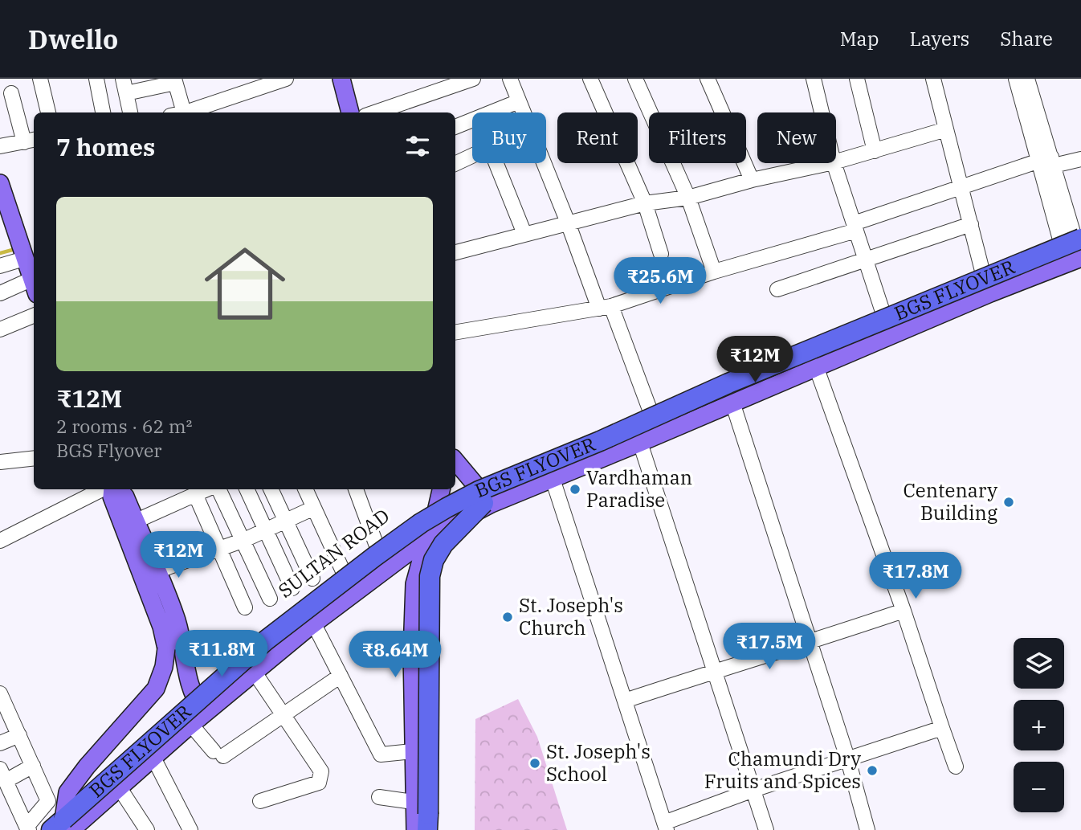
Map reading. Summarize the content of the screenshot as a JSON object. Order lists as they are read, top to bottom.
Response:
{
  "streets": {
    "highway": ["BGS FLYOVER"],
    "main road": ["SULTAN ROAD"]
  },
  "crossings": [
    ["BGS FLYOVER", "SULTAN ROAD"]
  ],
  "places": [
    "Vardhaman Paradise",
    "Centenary Building",
    "St. Joseph's Church",
    "St. Joseph's School",
    "Chamundi Dry Fruits and Spices"
  ],
  "page": {
    "header": "Dwello",
    "nav": ["Map", "Layers", "Share"],
    "chip": [
      "Buy",
      "Rent",
      "Filters",
      "New"
    ],
    "heading": "7 homes",
    "list": [
      {
        "name": "₹12M",
        "note": "2 rooms · 62 m² · BGS Flyover"
      }
    ],
    "price": [
      "₹25.6M",
      "₹12M",
      "₹12M",
      "₹17.8M",
      "₹17.5M",
      "₹11.8M",
      "₹8.64M"
    ],
    "map_buttons": ["+", "−"]
  }
}
